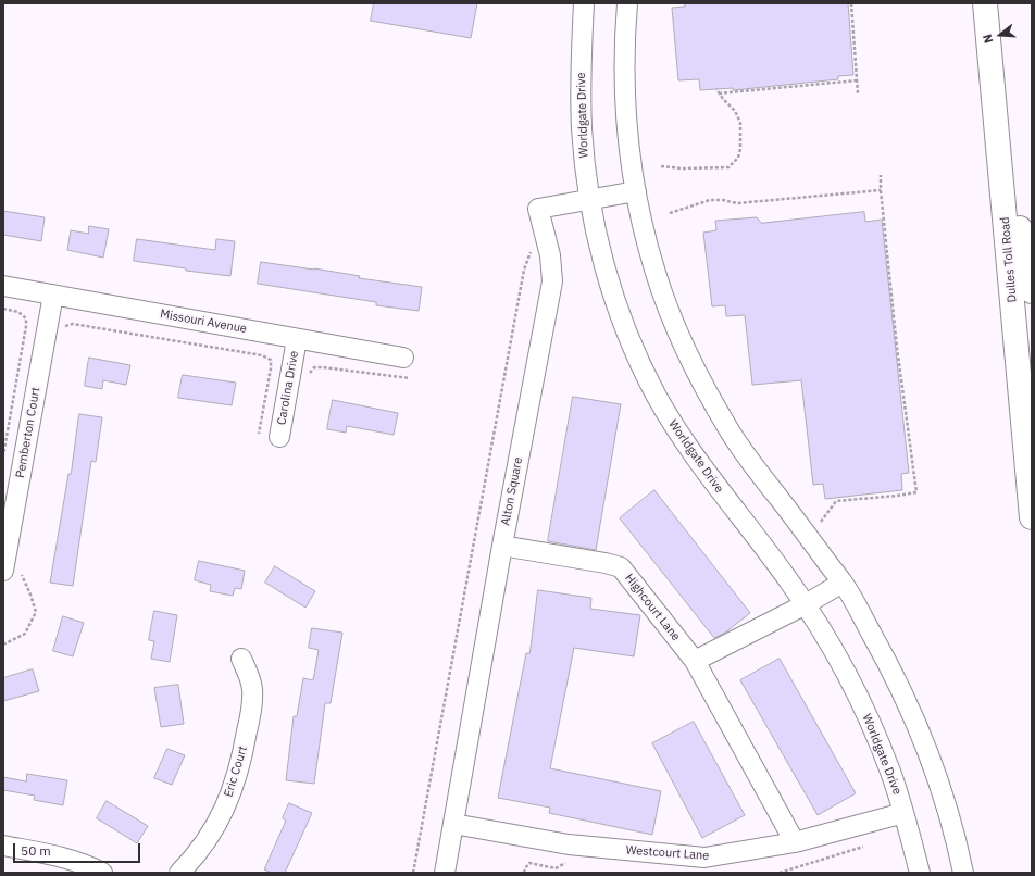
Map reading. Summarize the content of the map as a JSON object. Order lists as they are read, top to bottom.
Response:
{
  "streets": {
    "highway": ["Dulles Toll Road"],
    "street": [
      "Worldgate Drive",
      "Missouri Avenue",
      "Carolina Drive",
      "Pemberton Court",
      "Alton Square",
      "Highcourt Lane",
      "Eric Court",
      "Westcourt Lane"
    ]
  },
  "crossings": [
    ["Worldgate Drive", "Alton Square"],
    ["Worldgate Drive", "Westcourt Lane"],
    ["Missouri Avenue", "Carolina Drive"],
    ["Missouri Avenue", "Pemberton Court"],
    ["Alton Square", "Highcourt Lane"],
    ["Alton Square", "Westcourt Lane"],
    ["Highcourt Lane", "Westcourt Lane"]
  ],
  "scale_bar": "50 m",
  "north": "left"
}
